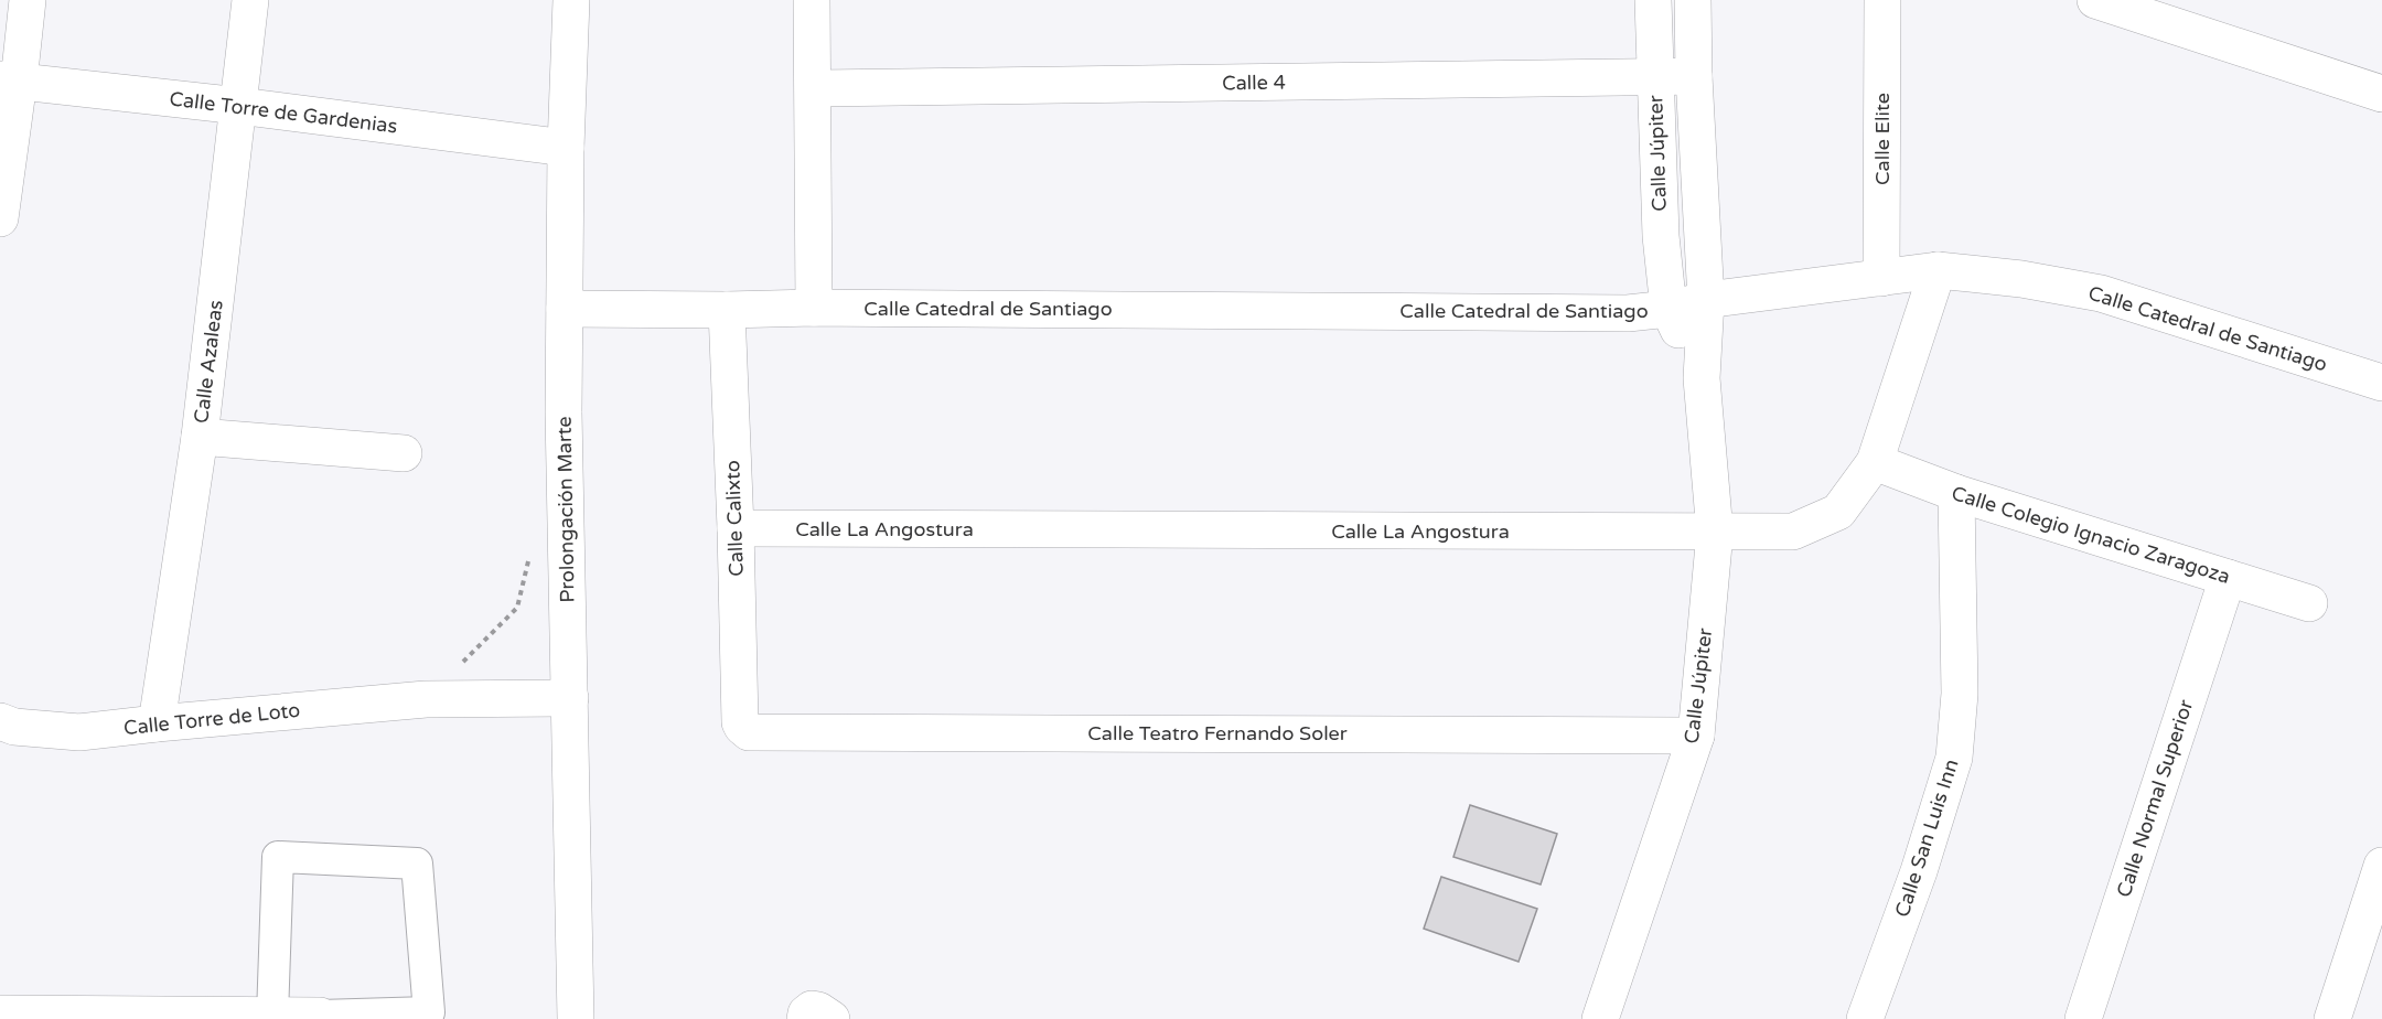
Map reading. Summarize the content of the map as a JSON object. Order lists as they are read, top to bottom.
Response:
{
  "streets": {
    "street": [
      "Calle 4",
      "Calle Torre de Gardenias",
      "Calle Elite",
      "Calle Júpiter",
      "Calle Catedral de Santiago",
      "Calle Azaleas",
      "Prolongación Marte",
      "Calle Calixto",
      "Calle La Angostura",
      "Calle Colegio Ignacio Zaragoza",
      "Calle Torre de Loto",
      "Calle Teatro Fernando Soler",
      "Calle Normal Superior",
      "Calle San Luis Inn"
    ]
  },
  "crossings": [
    ["Calle 4", "Calle Júpiter"],
    ["Calle Torre de Gardenias", "Calle Azaleas"],
    ["Calle Torre de Gardenias", "Prolongación Marte"],
    ["Calle Elite", "Calle Catedral de Santiago"],
    ["Calle Júpiter", "Calle Catedral de Santiago"],
    ["Calle Júpiter", "Calle La Angostura"],
    ["Calle Júpiter", "Calle Teatro Fernando Soler"],
    ["Calle Catedral de Santiago", "Prolongación Marte"],
    ["Calle Catedral de Santiago", "Calle Calixto"],
    ["Calle Catedral de Santiago", "Calle La Angostura"],
    ["Calle Azaleas", "Calle Torre de Loto"],
    ["Prolongación Marte", "Calle Torre de Loto"],
    ["Calle Calixto", "Calle La Angostura"],
    ["Calle Calixto", "Calle Teatro Fernando Soler"],
    ["Calle La Angostura", "Calle Colegio Ignacio Zaragoza"],
    ["Calle Colegio Ignacio Zaragoza", "Calle Normal Superior"],
    ["Calle Colegio Ignacio Zaragoza", "Calle San Luis Inn"]
  ]
}
